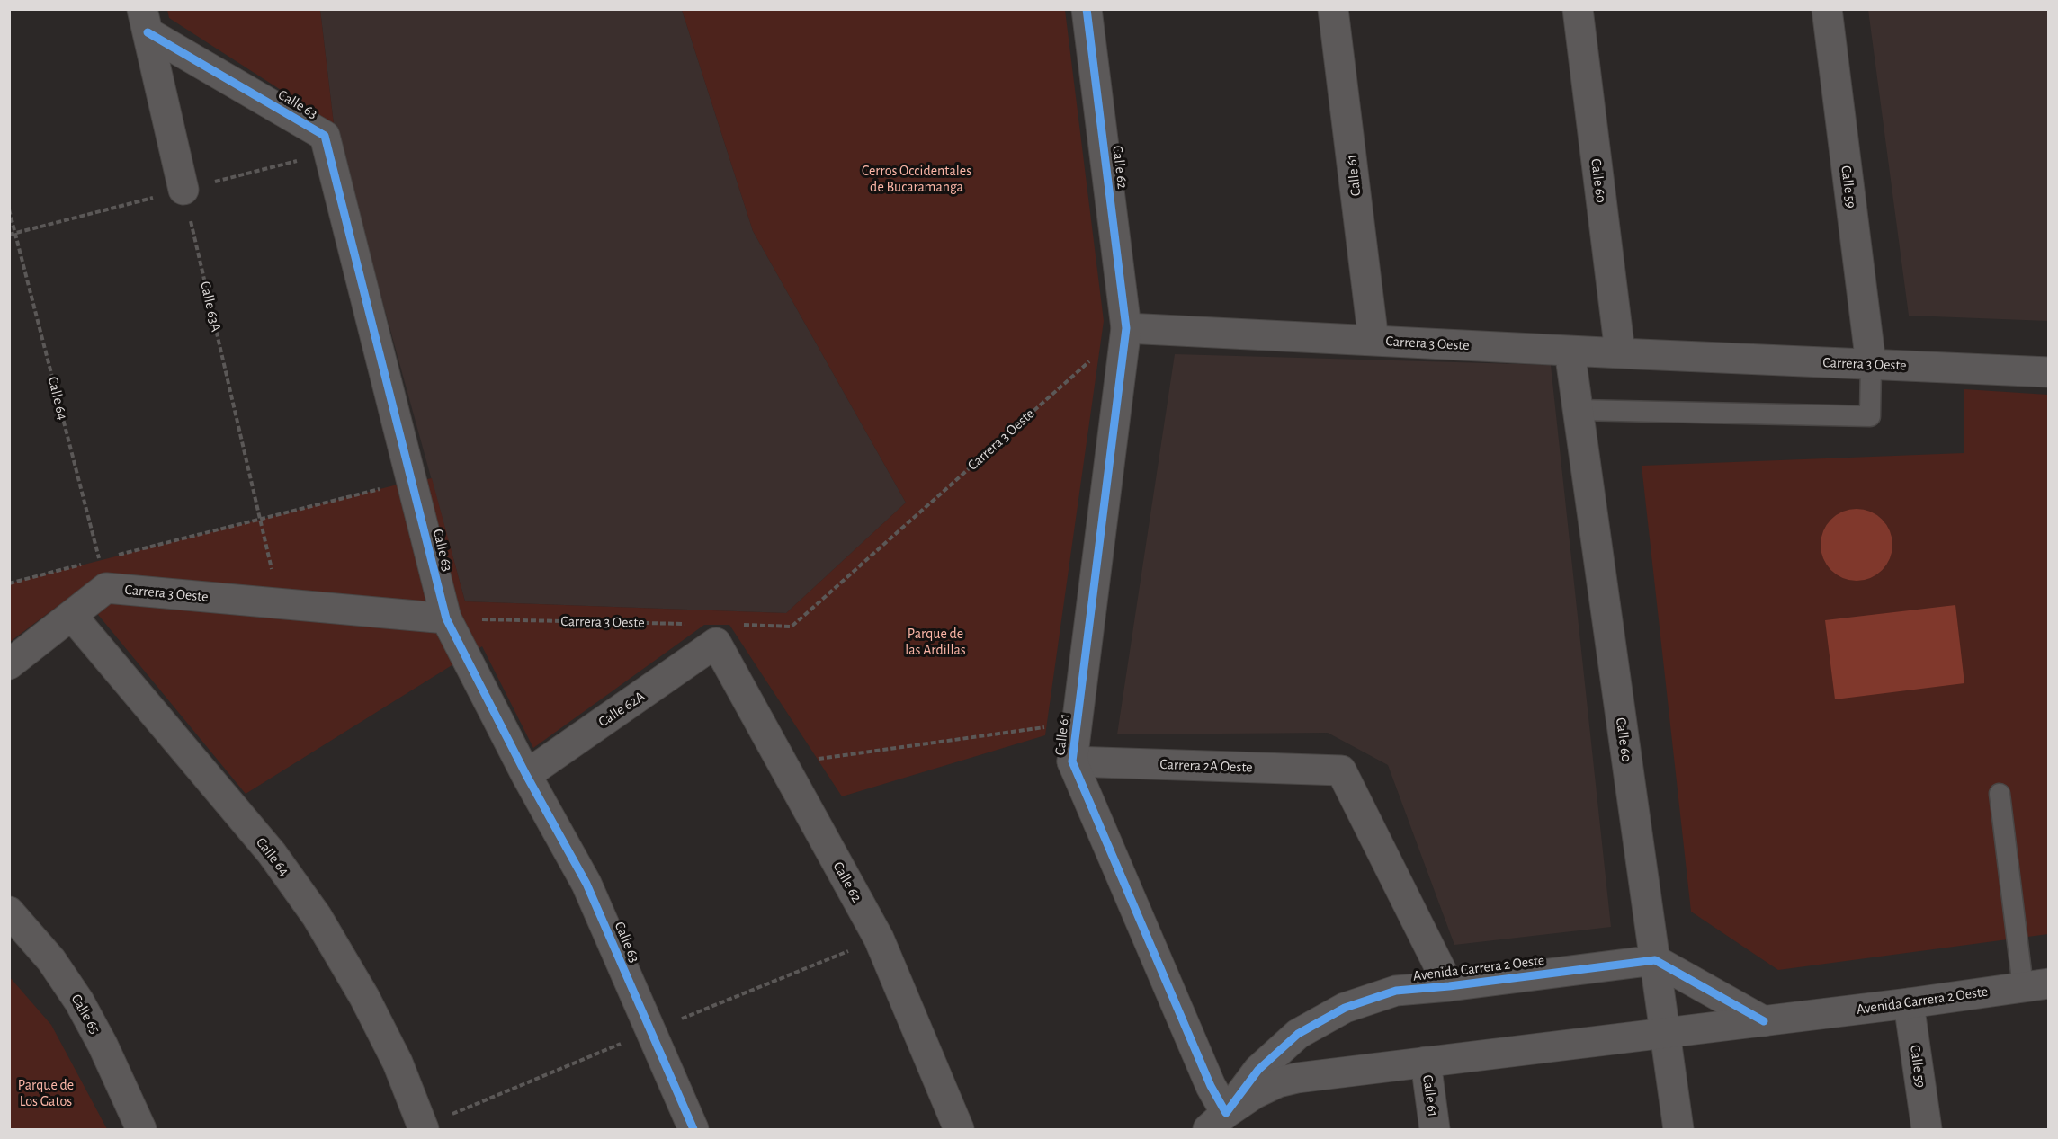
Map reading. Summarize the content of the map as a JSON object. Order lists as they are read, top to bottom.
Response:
{
  "streets": {
    "street": [
      "Calle 63",
      "Calle 62",
      "Calle 61",
      "Calle 60",
      "Calle 59",
      "Carrera 3 Oeste",
      "Calle 64",
      "Calle 62A",
      "Carrera 2A Oeste",
      "Avenida Carrera 2 Oeste",
      "Calle 65"
    ],
    "path": ["Calle 63A"]
  },
  "crossings": [
    ["Calle 63", "Carrera 3 Oeste"],
    ["Calle 63", "Calle 62A"],
    ["Calle 62", "Calle 61"],
    ["Calle 62", "Carrera 3 Oeste"],
    ["Calle 62", "Calle 62A"],
    ["Calle 61", "Carrera 3 Oeste"],
    ["Calle 61", "Carrera 2A Oeste"],
    ["Calle 61", "Avenida Carrera 2 Oeste"],
    ["Calle 60", "Carrera 3 Oeste"],
    ["Calle 60", "Avenida Carrera 2 Oeste"],
    ["Calle 59", "Carrera 3 Oeste"],
    ["Calle 59", "Avenida Carrera 2 Oeste"],
    ["Calle 63A", "Carrera 3 Oeste"],
    ["Carrera 3 Oeste", "Calle 64"],
    ["Carrera 2A Oeste", "Avenida Carrera 2 Oeste"]
  ],
  "parks": ["Cerros Occidentales de Bucaramanga", "Parque de las Ardillas", "Parque de Los Gatos"]
}
